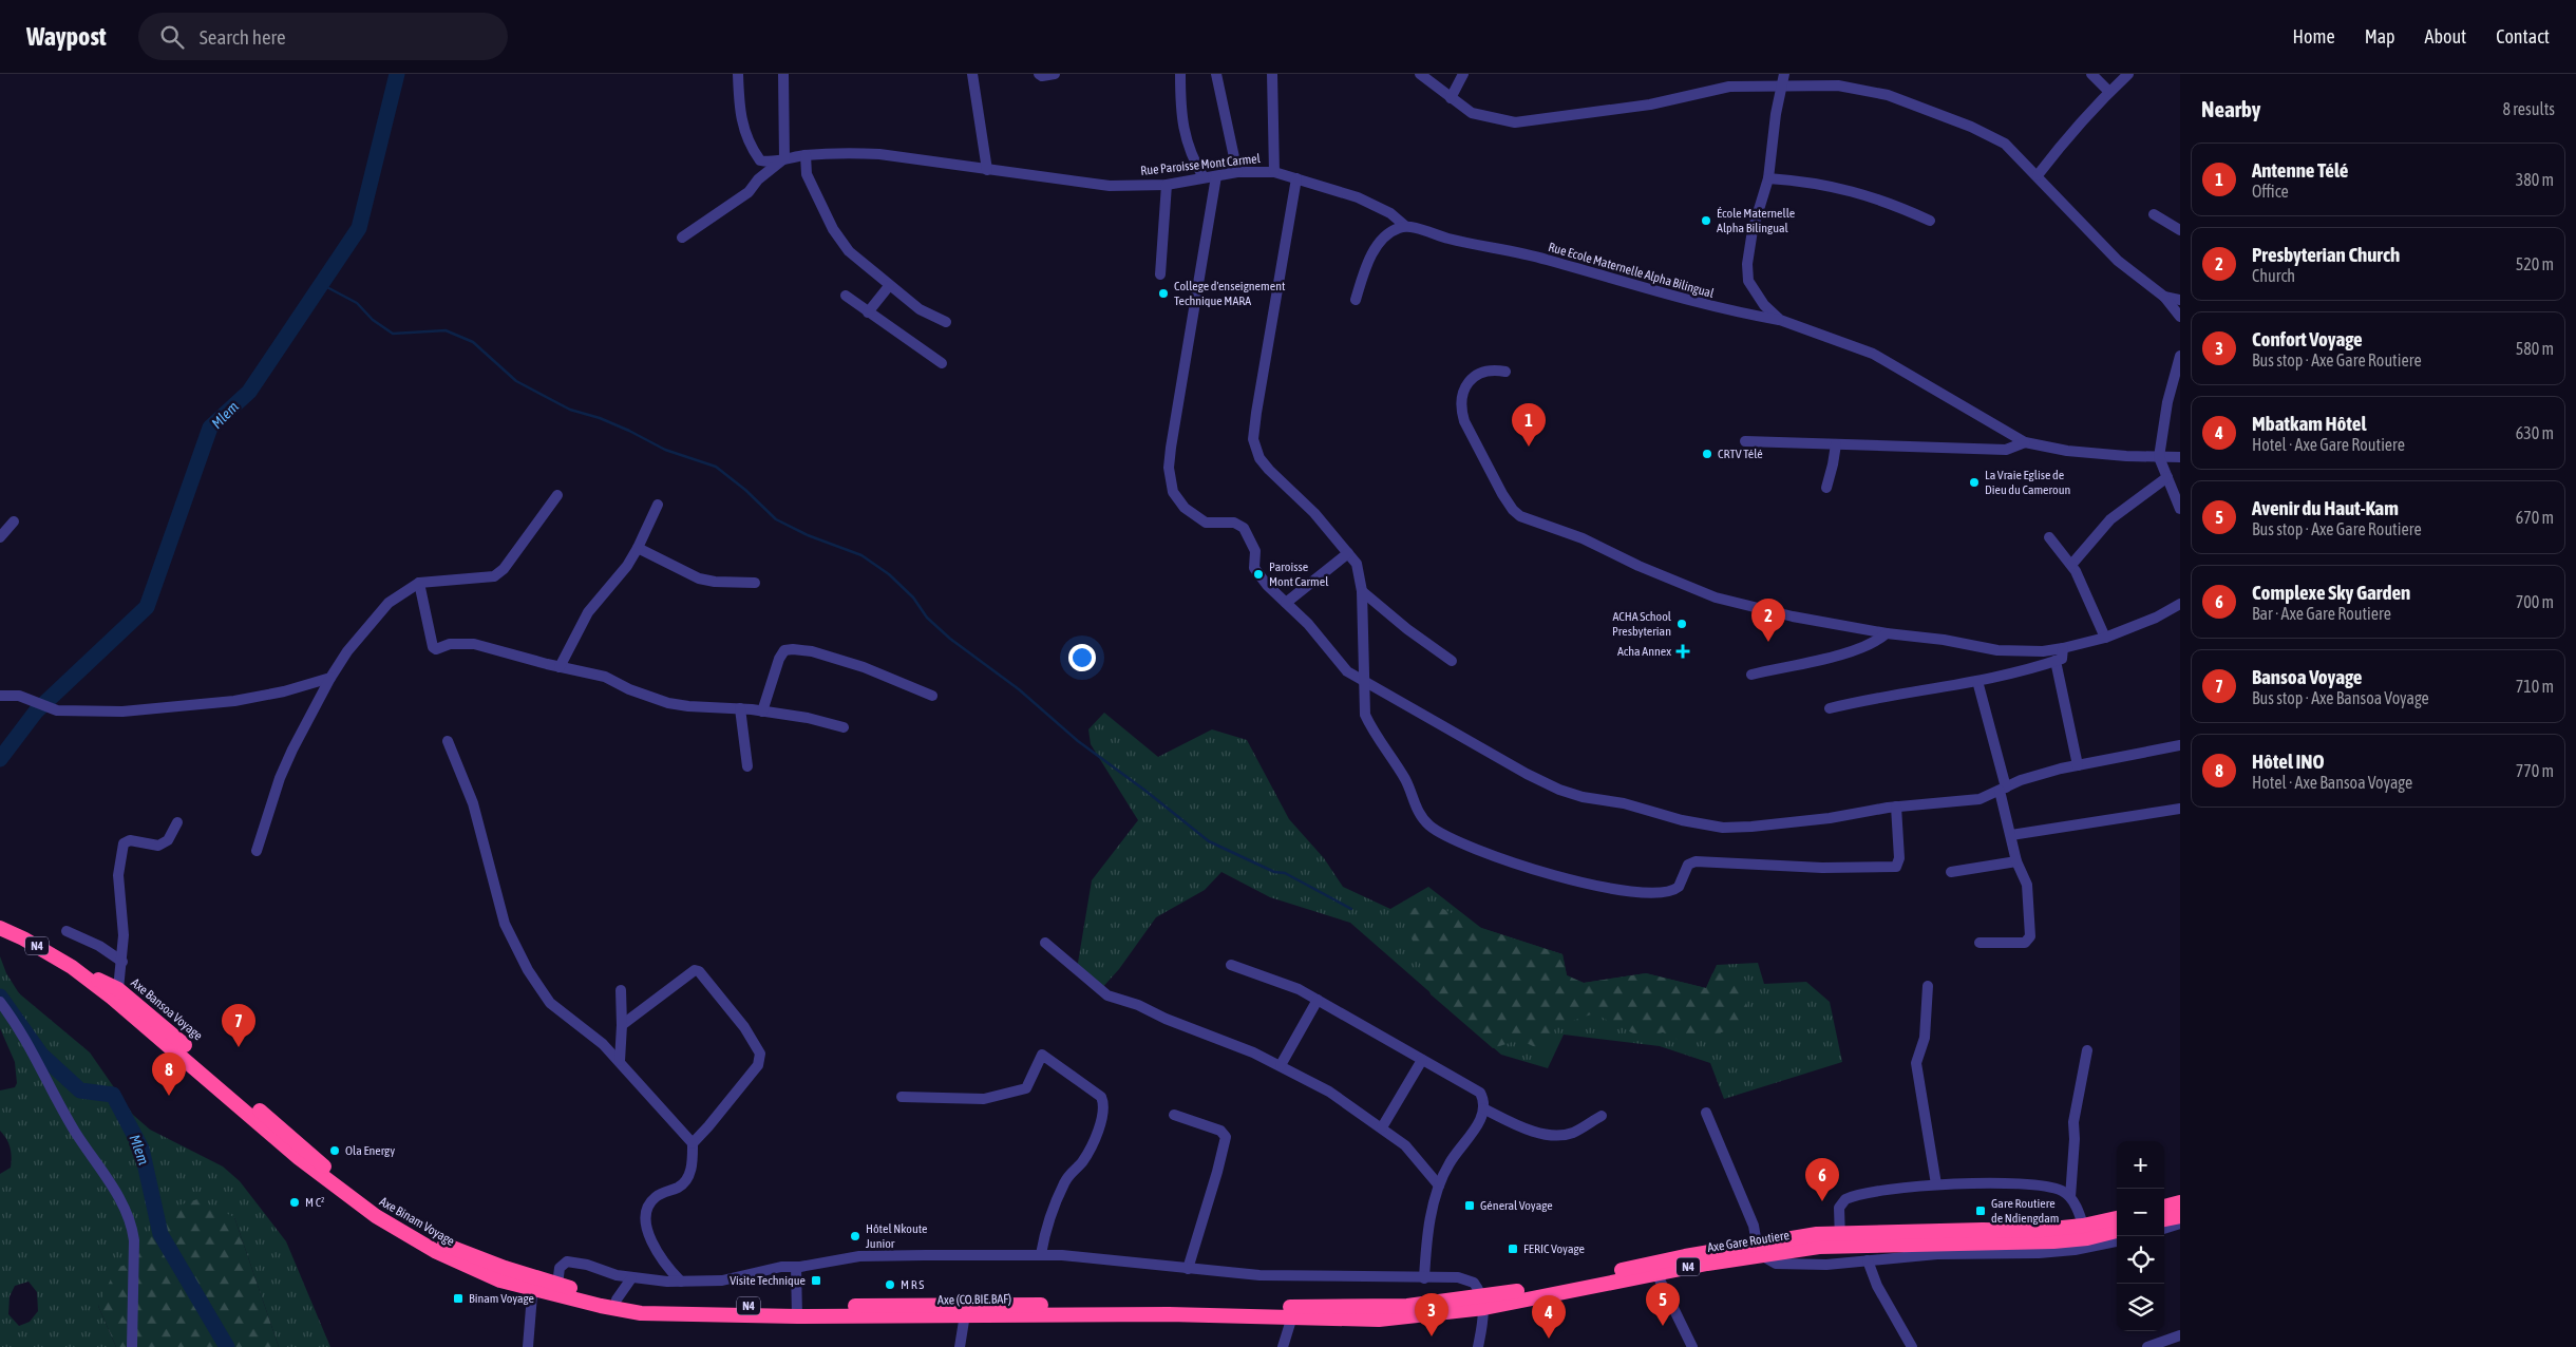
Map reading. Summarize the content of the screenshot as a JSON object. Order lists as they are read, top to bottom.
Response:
{
  "streets": {
    "highway": [
      "N4",
      "Axe Bansoa Voyage",
      "Axe Binam Voyage",
      "Axe Gare Routiere",
      "Axe (CO.BIE.BAF)"
    ],
    "street": ["Rue Paroisse Mont Carmel", "Rue Ecole Maternelle Alpha Bilingual"]
  },
  "crossings": [
    ["Rue Paroisse Mont Carmel", "Rue Ecole Maternelle Alpha Bilingual"],
    ["N4", "Axe Gare Routiere"],
    ["Axe Bansoa Voyage", "Axe Binam Voyage"],
    ["Axe Binam Voyage", "Axe (CO.BIE.BAF)"],
    ["Axe Gare Routiere", "Axe (CO.BIE.BAF)"]
  ],
  "water": ["Mlem"],
  "places": {
    "other": [
      "École Maternelle Alpha Bilingual",
      "College d'enseignement Technique MARA",
      "CRTV Télé",
      "La Vraie Eglise de Dieu du Cameroun",
      "Paroisse Mont Carmel",
      "ACHA School Presbyterian",
      "Ola Energy",
      "M C²",
      "Hôtel Nkoute Junior",
      "M R S"
    ],
    "health": ["Acha Annex"],
    "transit": [
      "Géneral Voyage",
      "Gare Routiere de Ndiengdam",
      "FERIC Voyage",
      "Visite Technique",
      "Binam Voyage"
    ]
  },
  "page": {
    "header": "Waypost",
    "search": "Search here",
    "nav": [
      "Home",
      "Map",
      "About",
      "Contact"
    ],
    "heading": ["Nearby", "8 results"],
    "list": [
      {
        "mark": "1",
        "name": "Antenne Télé",
        "note": "Office",
        "value": "380 m"
      },
      {
        "mark": "2",
        "name": "Presbyterian Church",
        "note": "Church",
        "value": "520 m"
      },
      {
        "mark": "3",
        "name": "Confort Voyage",
        "note": "Bus stop · Axe Gare Routiere",
        "value": "580 m"
      },
      {
        "mark": "4",
        "name": "Mbatkam Hôtel",
        "note": "Hotel · Axe Gare Routiere",
        "value": "630 m"
      },
      {
        "mark": "5",
        "name": "Avenir du Haut-Kam",
        "note": "Bus stop · Axe Gare Routiere",
        "value": "670 m"
      },
      {
        "mark": "6",
        "name": "Complexe Sky Garden",
        "note": "Bar · Axe Gare Routiere",
        "value": "700 m"
      },
      {
        "mark": "7",
        "name": "Bansoa Voyage",
        "note": "Bus stop · Axe Bansoa Voyage",
        "value": "710 m"
      },
      {
        "mark": "8",
        "name": "Hôtel INO",
        "note": "Hotel · Axe Bansoa Voyage",
        "value": "770 m"
      }
    ],
    "pins": [
      "1",
      "2",
      "7",
      "8",
      "6",
      "5",
      "3",
      "4"
    ],
    "map_buttons": ["+", "−"]
  }
}
